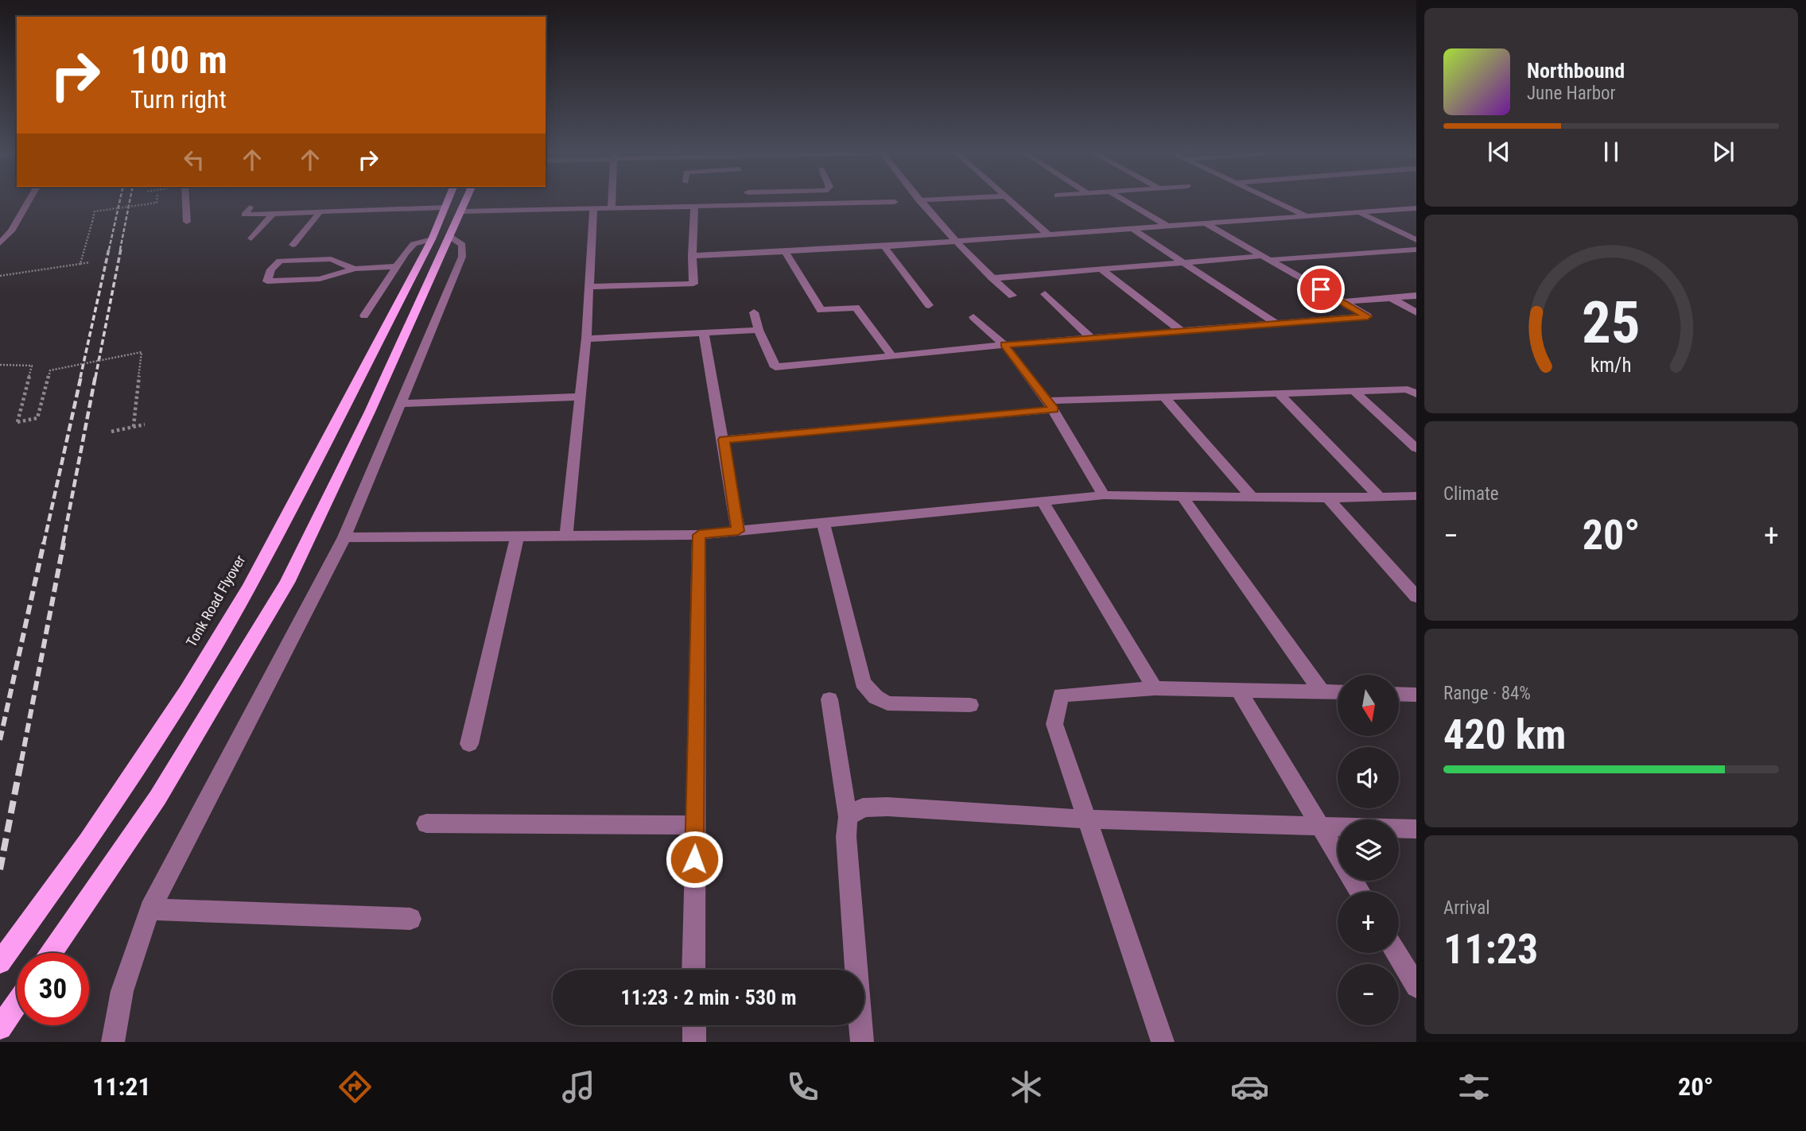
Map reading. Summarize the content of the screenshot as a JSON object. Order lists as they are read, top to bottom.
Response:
{
  "streets": {
    "main road": ["Tonk Road Flyover"]
  },
  "north": "bottom",
  "page": {
    "turn": ["100 m", "Turn right"],
    "song": ["Northbound", "June Harbor"],
    "tile": [
      "Climate",
      ["Range · 84%", "420 km"],
      ["Arrival", "11:23"]
    ],
    "heat": ["−", "20°", "+"],
    "map_buttons": ["+", "−"],
    "limit": "30",
    "trip": "11:23 · 2 min · 530 m",
    "tabs": ["11:21", "20°"],
    "gauge": ["25", "km/h"]
  }
}
